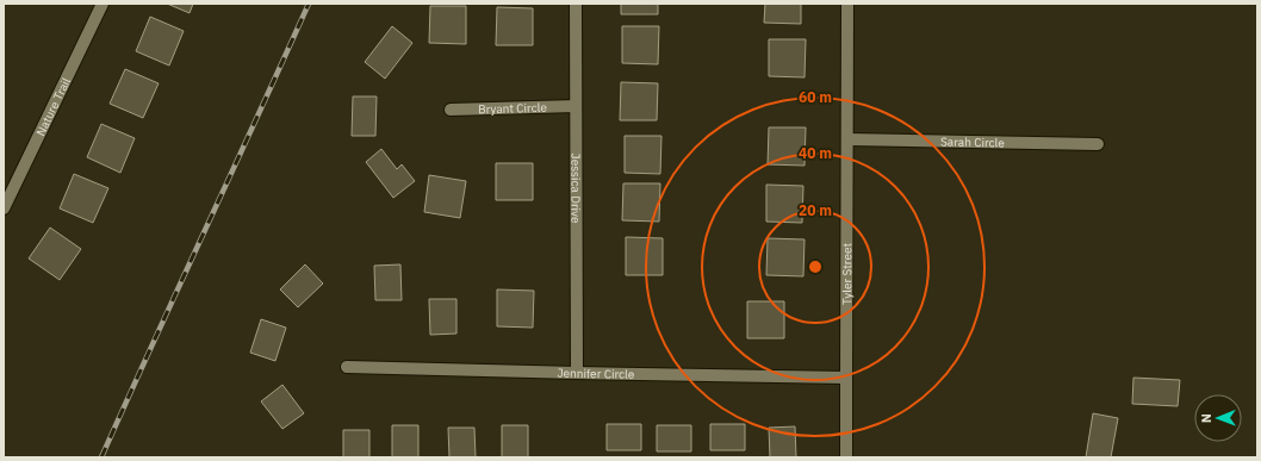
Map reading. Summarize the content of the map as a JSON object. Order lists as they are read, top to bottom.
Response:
{
  "streets": {
    "street": [
      "Nature Trail",
      "Bryant Circle",
      "Sarah Circle",
      "Jessica Drive",
      "Tyler Street",
      "Jennifer Circle"
    ]
  },
  "crossings": [
    ["Bryant Circle", "Jessica Drive"],
    ["Sarah Circle", "Tyler Street"],
    ["Jessica Drive", "Jennifer Circle"],
    ["Tyler Street", "Jennifer Circle"]
  ],
  "north": "left",
  "rings": ["60 m", "40 m", "20 m"]
}
